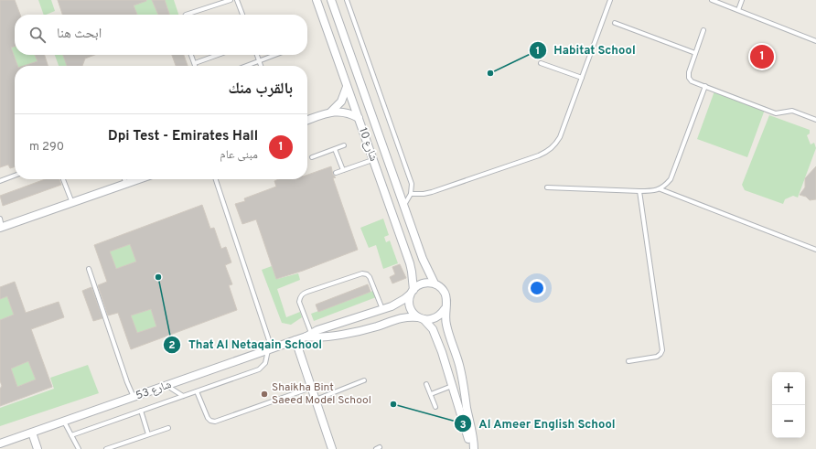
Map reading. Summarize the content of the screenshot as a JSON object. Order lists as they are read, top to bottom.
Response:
{
  "streets": {
    "street": ["شارع 10", "شارع 53"]
  },
  "crossings": [
    ["شارع 10", "شارع 53"]
  ],
  "places": [
    "Habitat School",
    "That Al Netaqain School",
    "Shaikha Bint Saeed Model School",
    "Al Ameer English School"
  ],
  "page": {
    "search": "ابحث هنا",
    "pins": "1",
    "heading": "بالقرب منك",
    "list": [
      {
        "mark": "1",
        "name": "Dpi Test - Emirates Hall",
        "note": "مبنى عام",
        "value": "290 m"
      }
    ],
    "map_buttons": ["+", "−"]
  }
}
